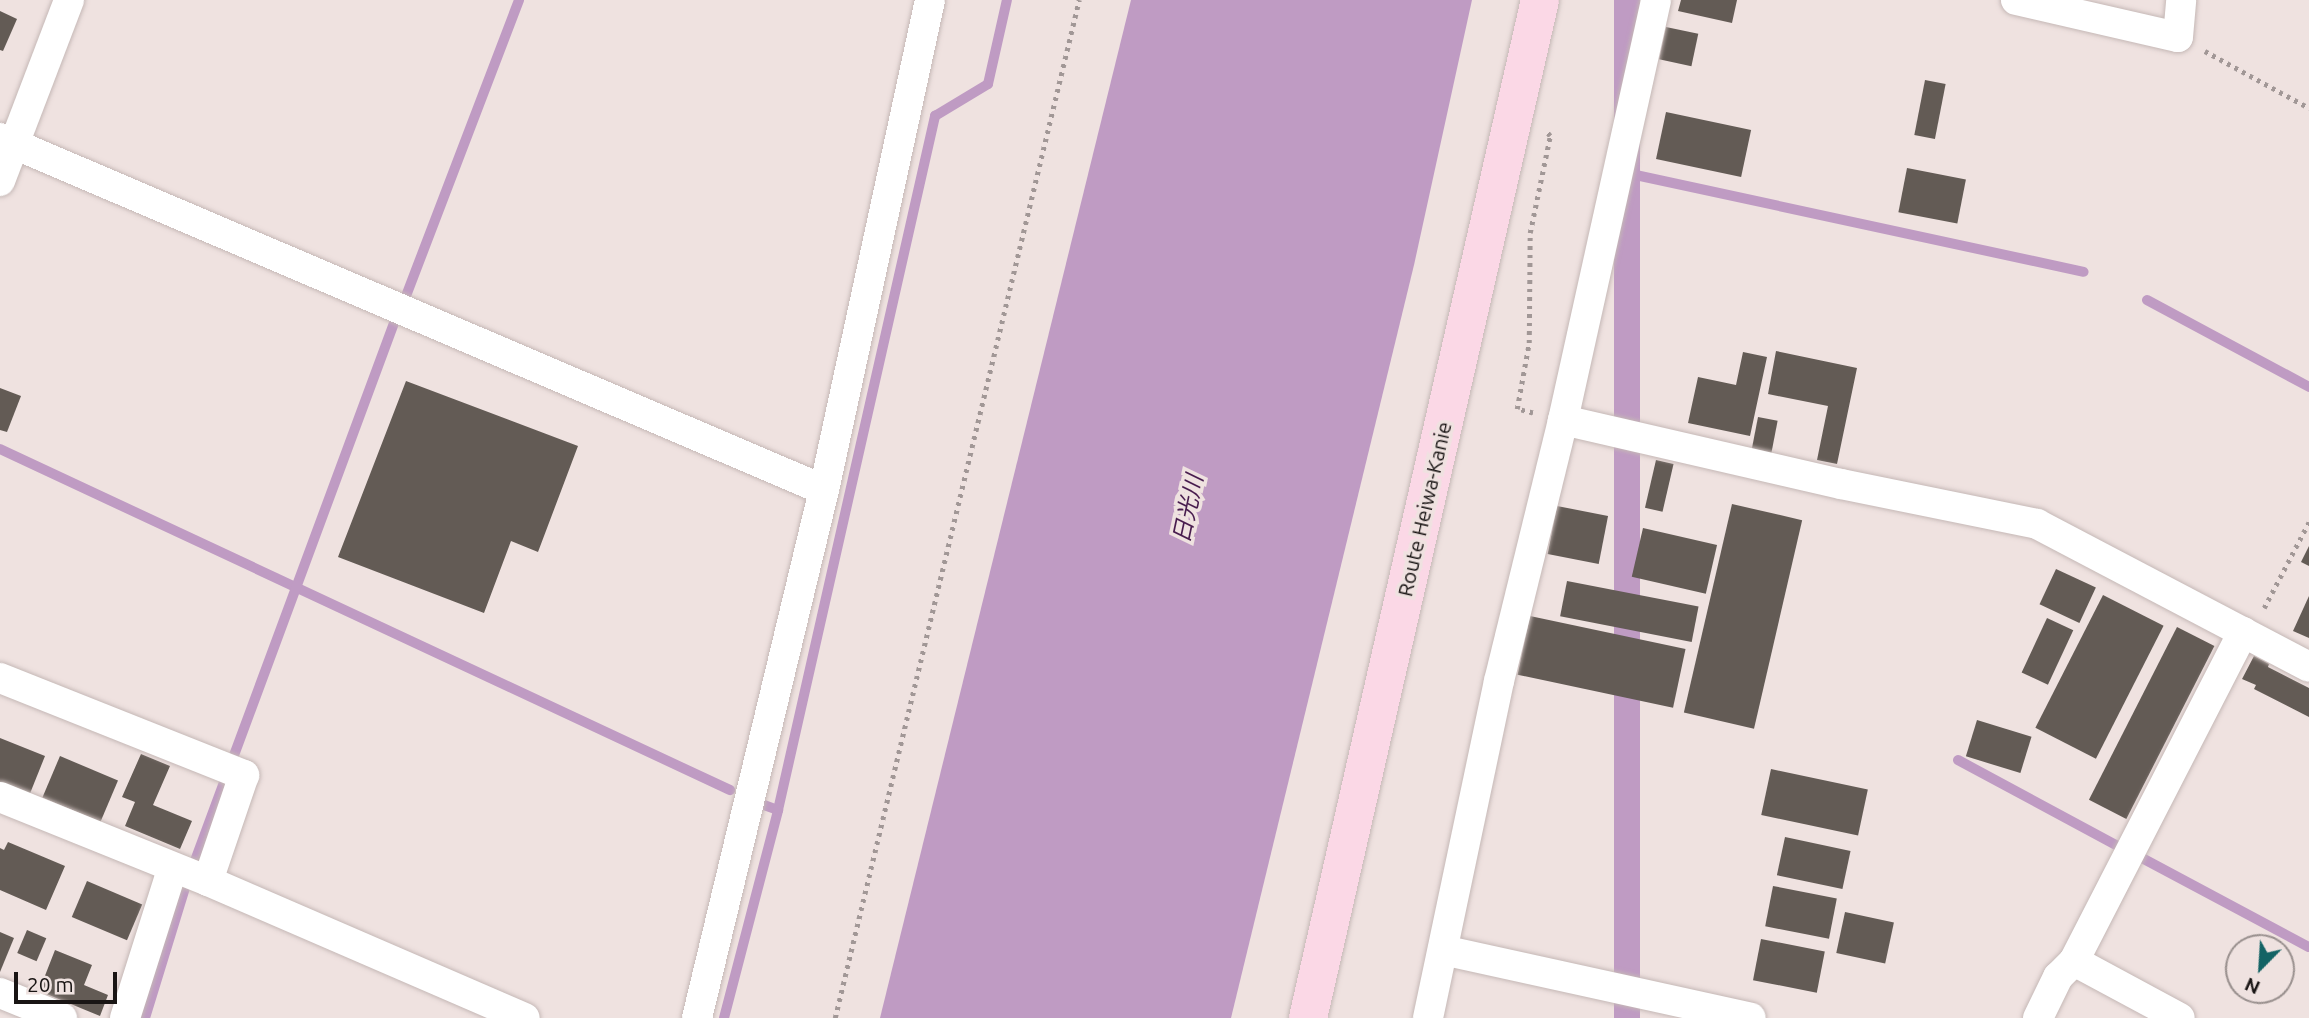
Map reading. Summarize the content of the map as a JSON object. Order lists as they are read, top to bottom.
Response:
{
  "streets": {
    "main road": ["Route Heiwa-Kanie"]
  },
  "water": ["日光川"],
  "scale_bar": "20 m",
  "north": "bottom left"
}
